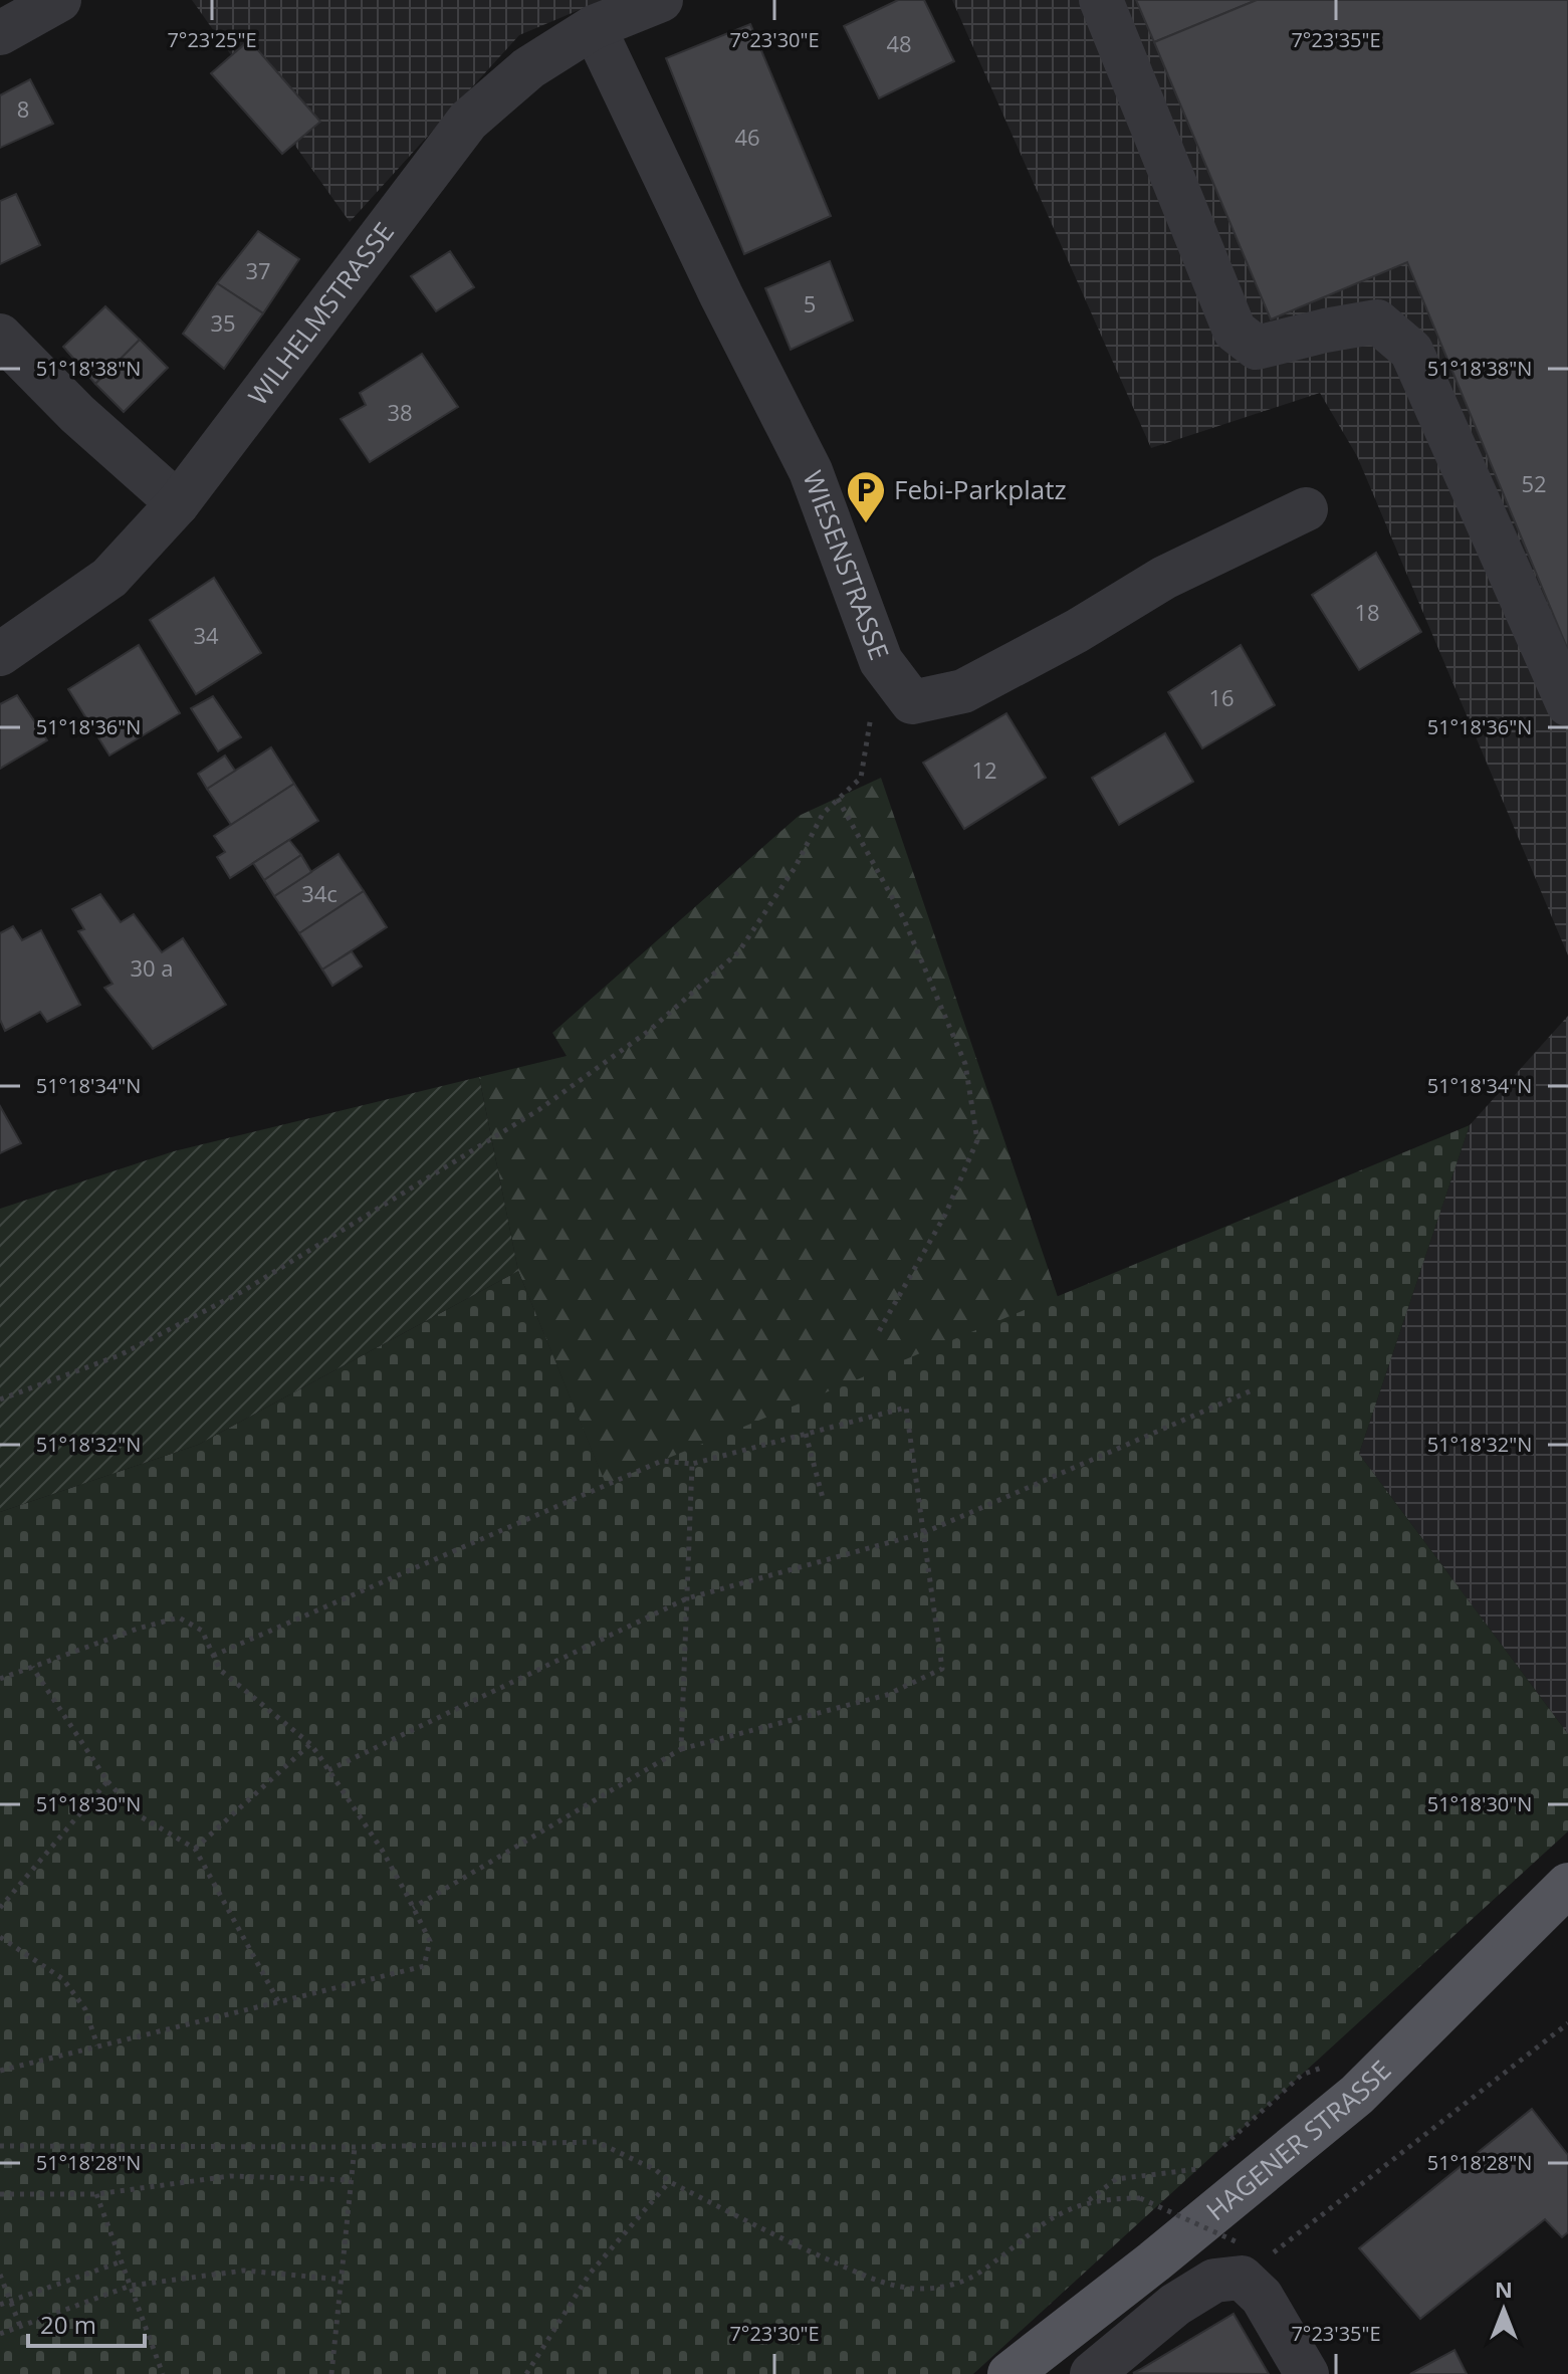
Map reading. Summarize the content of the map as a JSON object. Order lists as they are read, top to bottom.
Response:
{
  "streets": {
    "main road": ["HAGENER STRASSE"],
    "street": ["WILHELMSTRASSE", "WIESENSTRASSE"]
  },
  "crossings": [
    ["WILHELMSTRASSE", "WIESENSTRASSE"]
  ],
  "places": {
    "parking": ["Febi-Parkplatz"]
  },
  "house_numbers": [
    "48",
    "8",
    "46",
    "37",
    "5",
    "35",
    "38",
    "52",
    "18",
    "34",
    "16",
    "12",
    "34c",
    "30 a"
  ],
  "scale_bar": "20 m",
  "north": "top",
  "coordinates": [
    "7°23'25\"E",
    "7°23'30\"E",
    "7°23'35\"E",
    "51°18'38\"N",
    "51°18'36\"N",
    "51°18'34\"N",
    "51°18'32\"N",
    "51°18'30\"N",
    "51°18'28\"N"
  ]
}
